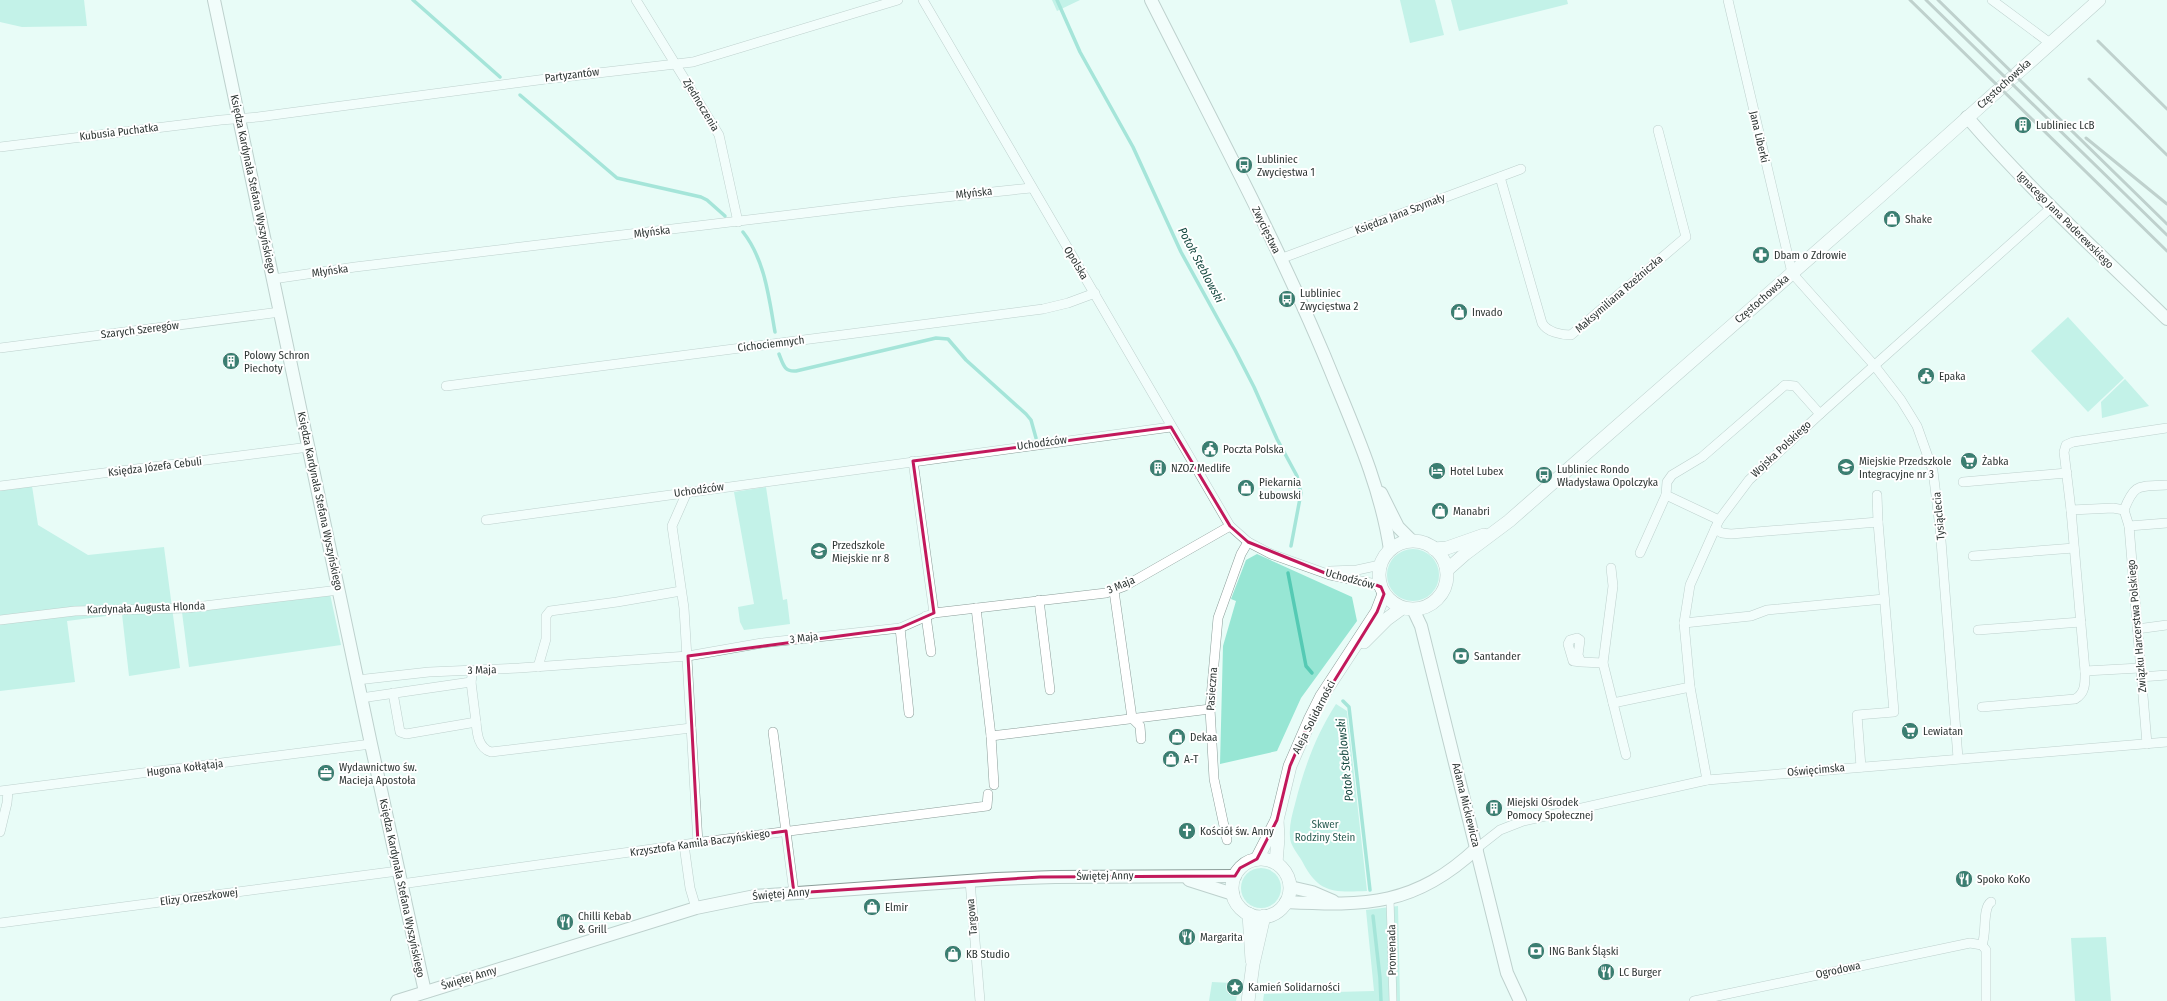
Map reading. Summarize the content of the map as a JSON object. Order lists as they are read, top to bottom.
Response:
{
  "streets": {
    "main road": ["Częstochowska", "Aleja Solidarności"],
    "street": [
      "Partyzantów",
      "Zjednoczenia",
      "Kubusia Puchatka",
      "Jana Liberki",
      "Księdza Kardynała Stefana Wyszyńskiego",
      "Młyńska",
      "Księdza Jana Szymały",
      "Ignacego Jana Paderewskiego",
      "Zwycięstwa",
      "Opolska",
      "Maksymiliana Rzeźniczka",
      "Szarych Szeregów",
      "Cichociemnych",
      "Uchodźców",
      "Wojska Polskiego",
      "Księdza Józefa Cebuli",
      "Tysiąclecia",
      "3 Maja",
      "Kardynała Augusta Hlonda",
      "Związku Harcerstwa Polskiego",
      "Pasieczna",
      "Hugona Kołłątaja",
      "Oświęcimska",
      "Adama Mickiewicza",
      "Krzysztofa Kamila Baczyńskiego",
      "Świętej Anny",
      "Elizy Orzeszkowej",
      "Targowa",
      "Promenada",
      "Ogrodowa"
    ]
  },
  "crossings": [
    ["Partyzantów", "Zjednoczenia"],
    ["Partyzantów", "Kubusia Puchatka"],
    ["Partyzantów", "Księdza Kardynała Stefana Wyszyńskiego"],
    ["Częstochowska", "Jana Liberki"],
    ["Częstochowska", "Ignacego Jana Paderewskiego"],
    ["Częstochowska", "Zwycięstwa"],
    ["Częstochowska", "Uchodźców"],
    ["Częstochowska", "Tysiąclecia"],
    ["Częstochowska", "Aleja Solidarności"],
    ["Częstochowska", "Adama Mickiewicza"],
    ["Zjednoczenia", "Młyńska"],
    ["Kubusia Puchatka", "Księdza Kardynała Stefana Wyszyńskiego"],
    ["Jana Liberki", "Tysiąclecia"],
    ["Księdza Kardynała Stefana Wyszyńskiego", "Młyńska"],
    ["Księdza Kardynała Stefana Wyszyńskiego", "Szarych Szeregów"],
    ["Księdza Kardynała Stefana Wyszyńskiego", "Księdza Józefa Cebuli"],
    ["Księdza Kardynała Stefana Wyszyńskiego", "3 Maja"],
    ["Księdza Kardynała Stefana Wyszyńskiego", "Kardynała Augusta Hlonda"],
    ["Księdza Kardynała Stefana Wyszyńskiego", "Hugona Kołłątaja"],
    ["Księdza Kardynała Stefana Wyszyńskiego", "Krzysztofa Kamila Baczyńskiego"],
    ["Księdza Kardynała Stefana Wyszyńskiego", "Świętej Anny"],
    ["Księdza Kardynała Stefana Wyszyńskiego", "Elizy Orzeszkowej"],
    ["Młyńska", "Opolska"],
    ["Księdza Jana Szymały", "Zwycięstwa"],
    ["Księdza Jana Szymały", "Maksymiliana Rzeźniczka"],
    ["Ignacego Jana Paderewskiego", "Wojska Polskiego"],
    ["Zwycięstwa", "Uchodźców"],
    ["Zwycięstwa", "Aleja Solidarności"],
    ["Zwycięstwa", "Adama Mickiewicza"],
    ["Opolska", "Cichociemnych"],
    ["Opolska", "Uchodźców"],
    ["Opolska", "3 Maja"],
    ["Uchodźców", "3 Maja"],
    ["Uchodźców", "Pasieczna"],
    ["Uchodźców", "Aleja Solidarności"],
    ["Uchodźców", "Adama Mickiewicza"],
    ["Wojska Polskiego", "Tysiąclecia"],
    ["Wojska Polskiego", "Oświęcimska"],
    ["Tysiąclecia", "Oświęcimska"],
    ["Związku Harcerstwa Polskiego", "Oświęcimska"],
    ["Aleja Solidarności", "Adama Mickiewicza"],
    ["Aleja Solidarności", "Świętej Anny"],
    ["Oświęcimska", "Adama Mickiewicza"],
    ["Świętej Anny", "Targowa"]
  ],
  "water": ["Potok Steblowski"],
  "parks": ["Skwer Rodziny Stein"],
  "places": {
    "building": [
      "Lubliniec LcB",
      "Polowy Schron Piechoty",
      "NZOZ Medlife",
      "Miejski Ośrodek Pomocy Społecznej"
    ],
    "bus stop": ["Lubliniec Zwycięstwa 1", "Lubliniec Zwycięstwa 2", "Lubliniec Rondo Władysława Opolczyka"],
    "shop": [
      "Shake",
      "Invado",
      "Piekarnia Łubowski",
      "Manabri",
      "Dekaa",
      "A-T",
      "Elmir",
      "KB Studio"
    ],
    "pharmacy": ["Dbam o Zdrowie"],
    "public building": ["Epaka", "Poczta Polska"],
    "supermarket": ["Żabka", "Lewiatan"],
    "school or university": ["Miejskie Przedszkole Integracyjne nr 3", "Przedszkole Miejskie nr 8"],
    "hotel": ["Hotel Lubex"],
    "bank": ["Santander", "ING Bank Śląski"],
    "office": ["Wydawnictwo św. Macieja Apostoła"],
    "church": ["Kościół św. Anny"],
    "restaurant": [
      "Spoko KoKo",
      "Chilli Kebab & Grill",
      "Margarita",
      "LC Burger"
    ],
    "place": ["Kamień Solidarności"]
  }
}
